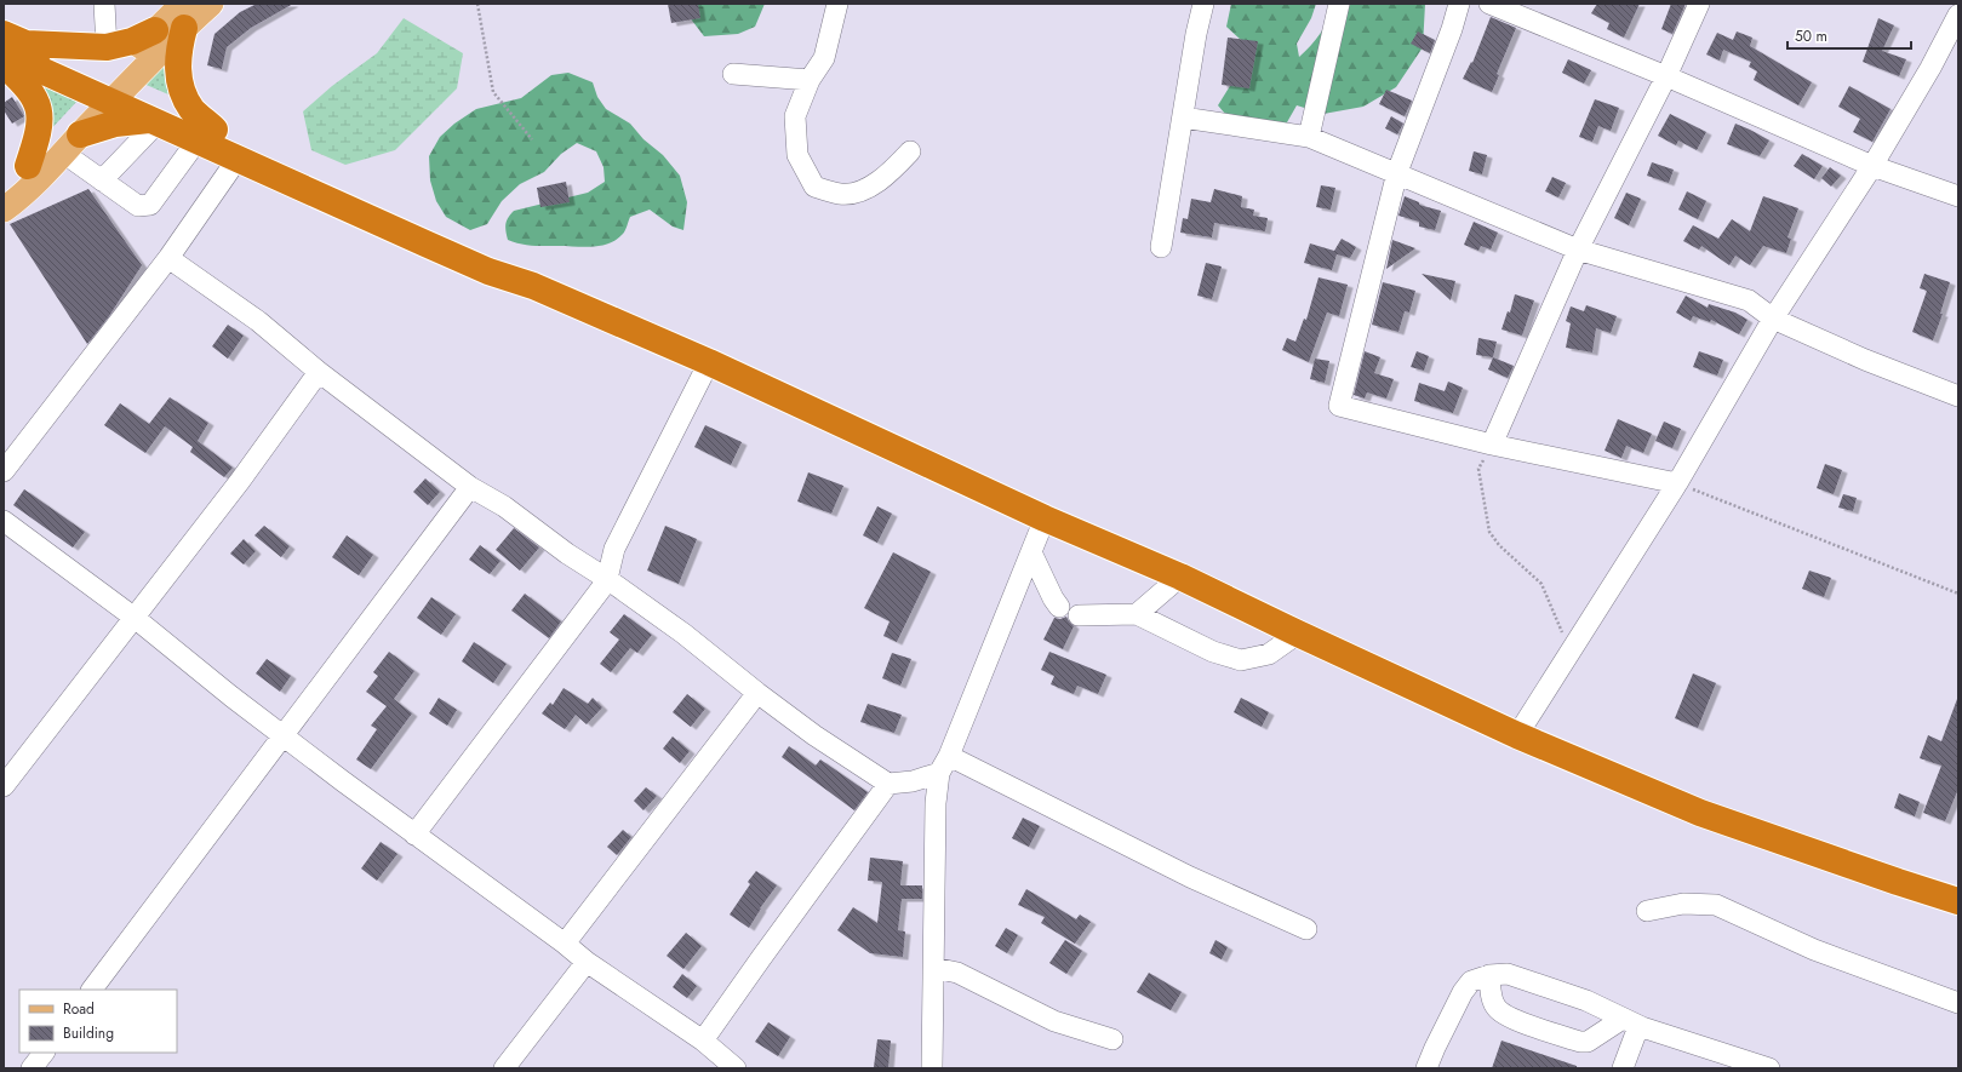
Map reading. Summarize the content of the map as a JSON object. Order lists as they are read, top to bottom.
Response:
{
  "legend": ["Road", "Building"],
  "scale_bar": "50 m"
}
